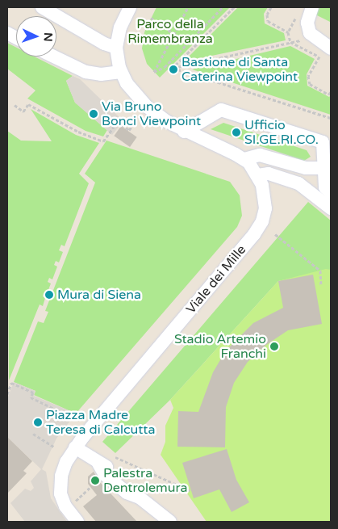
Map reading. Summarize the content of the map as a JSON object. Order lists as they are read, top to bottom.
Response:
{
  "streets": {
    "street": ["Viale dei Mille"]
  },
  "parks": ["Parco della Rimembranza"],
  "places": [
    "Bastione di Santa Caterina Viewpoint",
    "Via Bruno Bonci Viewpoint",
    "Ufficio SI.GE.RI.CO.",
    "Mura di Siena",
    "Stadio Artemio Franchi",
    "Piazza Madre Teresa di Calcutta",
    "Palestra Dentrolemura"
  ],
  "north": "right"
}
